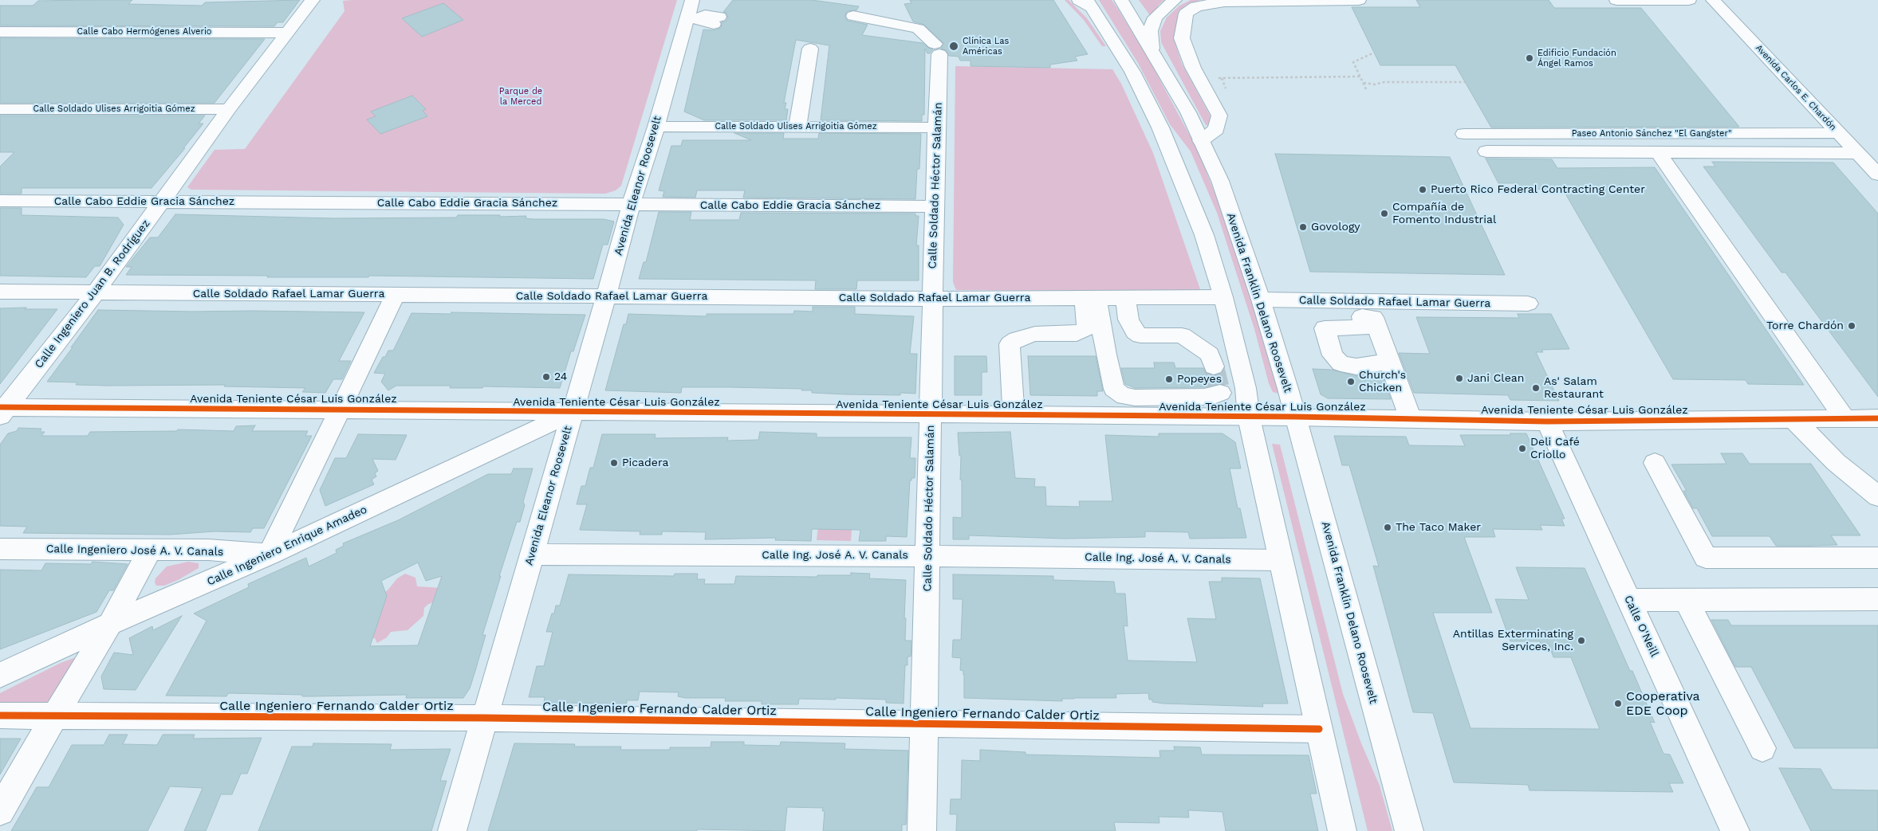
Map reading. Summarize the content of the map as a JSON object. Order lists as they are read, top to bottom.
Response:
{
  "streets": {
    "main road": [
      "Calle Cabo Hermógenes Alverio",
      "Avenida Carlos E. Chardón",
      "Calle Soldado Ulises Arrigoitia Gómez",
      "Paseo Antonio Sánchez \"El Gangster\"",
      "Avenida Eleanor Roosevelt",
      "Calle Soldado Héctor Salamán",
      "Calle Cabo Eddie Gracia Sánchez",
      "Calle Ingeniero Juan B. Rodríguez",
      "Calle Soldado Rafael Lamar Guerra",
      "Avenida Franklin Delano Roosevelt",
      "Avenida Teniente César Luis González",
      "Calle Ingeniero Enrique Amadeo",
      "Calle Ingeniero José A. V. Canals",
      "Calle Ing. José A. V. Canals",
      "Calle O'Neill",
      "Calle Ingeniero Fernando Calder Ortiz"
    ]
  },
  "crossings": [
    ["Calle Cabo Hermógenes Alverio", "Calle Ingeniero Juan B. Rodríguez"],
    ["Avenida Carlos E. Chardón", "Paseo Antonio Sánchez \"El Gangster\""],
    ["Calle Soldado Ulises Arrigoitia Gómez", "Avenida Eleanor Roosevelt"],
    ["Calle Soldado Ulises Arrigoitia Gómez", "Calle Soldado Héctor Salamán"],
    ["Calle Soldado Ulises Arrigoitia Gómez", "Calle Ingeniero Juan B. Rodríguez"],
    ["Avenida Eleanor Roosevelt", "Calle Cabo Eddie Gracia Sánchez"],
    ["Avenida Eleanor Roosevelt", "Calle Soldado Rafael Lamar Guerra"],
    ["Avenida Eleanor Roosevelt", "Avenida Teniente César Luis González"],
    ["Avenida Eleanor Roosevelt", "Calle Ingeniero Enrique Amadeo"],
    ["Avenida Eleanor Roosevelt", "Calle Ing. José A. V. Canals"],
    ["Avenida Eleanor Roosevelt", "Calle Ingeniero Fernando Calder Ortiz"],
    ["Calle Soldado Héctor Salamán", "Calle Cabo Eddie Gracia Sánchez"],
    ["Calle Soldado Héctor Salamán", "Calle Soldado Rafael Lamar Guerra"],
    ["Calle Soldado Héctor Salamán", "Avenida Teniente César Luis González"],
    ["Calle Soldado Héctor Salamán", "Calle Ing. José A. V. Canals"],
    ["Calle Soldado Héctor Salamán", "Calle Ingeniero Fernando Calder Ortiz"],
    ["Calle Cabo Eddie Gracia Sánchez", "Calle Ingeniero Juan B. Rodríguez"],
    ["Calle Ingeniero Juan B. Rodríguez", "Calle Soldado Rafael Lamar Guerra"],
    ["Calle Ingeniero Juan B. Rodríguez", "Avenida Teniente César Luis González"],
    ["Calle Soldado Rafael Lamar Guerra", "Avenida Franklin Delano Roosevelt"],
    ["Avenida Franklin Delano Roosevelt", "Avenida Teniente César Luis González"],
    ["Avenida Teniente César Luis González", "Calle Ingeniero Enrique Amadeo"],
    ["Avenida Teniente César Luis González", "Calle O'Neill"],
    ["Calle Ingeniero Enrique Amadeo", "Calle Ingeniero José A. V. Canals"]
  ],
  "parks": ["Parque de la Merced"],
  "places": [
    "Clínica Las Américas",
    "Edificio Fundación Ángel Ramos",
    "Puerto Rico Federal Contracting Center",
    "Compañía de Fomento Industrial",
    "Govology",
    "Torre Chardón",
    "24",
    "Jani Clean",
    "Popeyes",
    "Church's Chicken",
    "As' Salam Restaurant",
    "Deli Café Criollo",
    "Picadera",
    "The Taco Maker",
    "Antillas Exterminating Services, Inc.",
    "Cooperativa EDE Coop"
  ]
}
